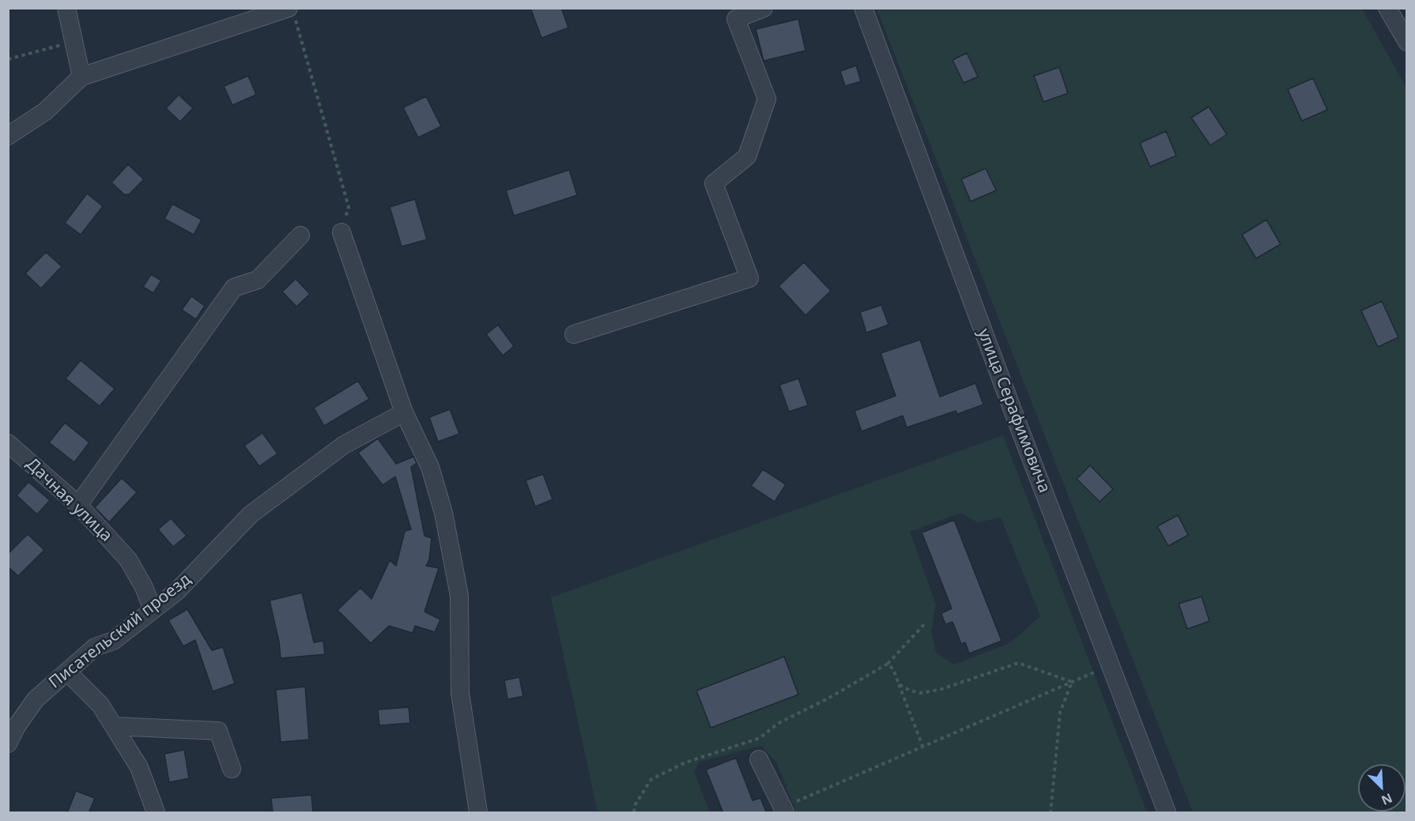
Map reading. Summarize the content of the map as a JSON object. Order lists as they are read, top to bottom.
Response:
{
  "streets": {
    "street": ["улица Серафимовича", "Дачная улица", "Писательский проезд"]
  },
  "crossings": [
    ["Дачная улица", "Писательский проезд"]
  ],
  "north": "bottom right"
}
